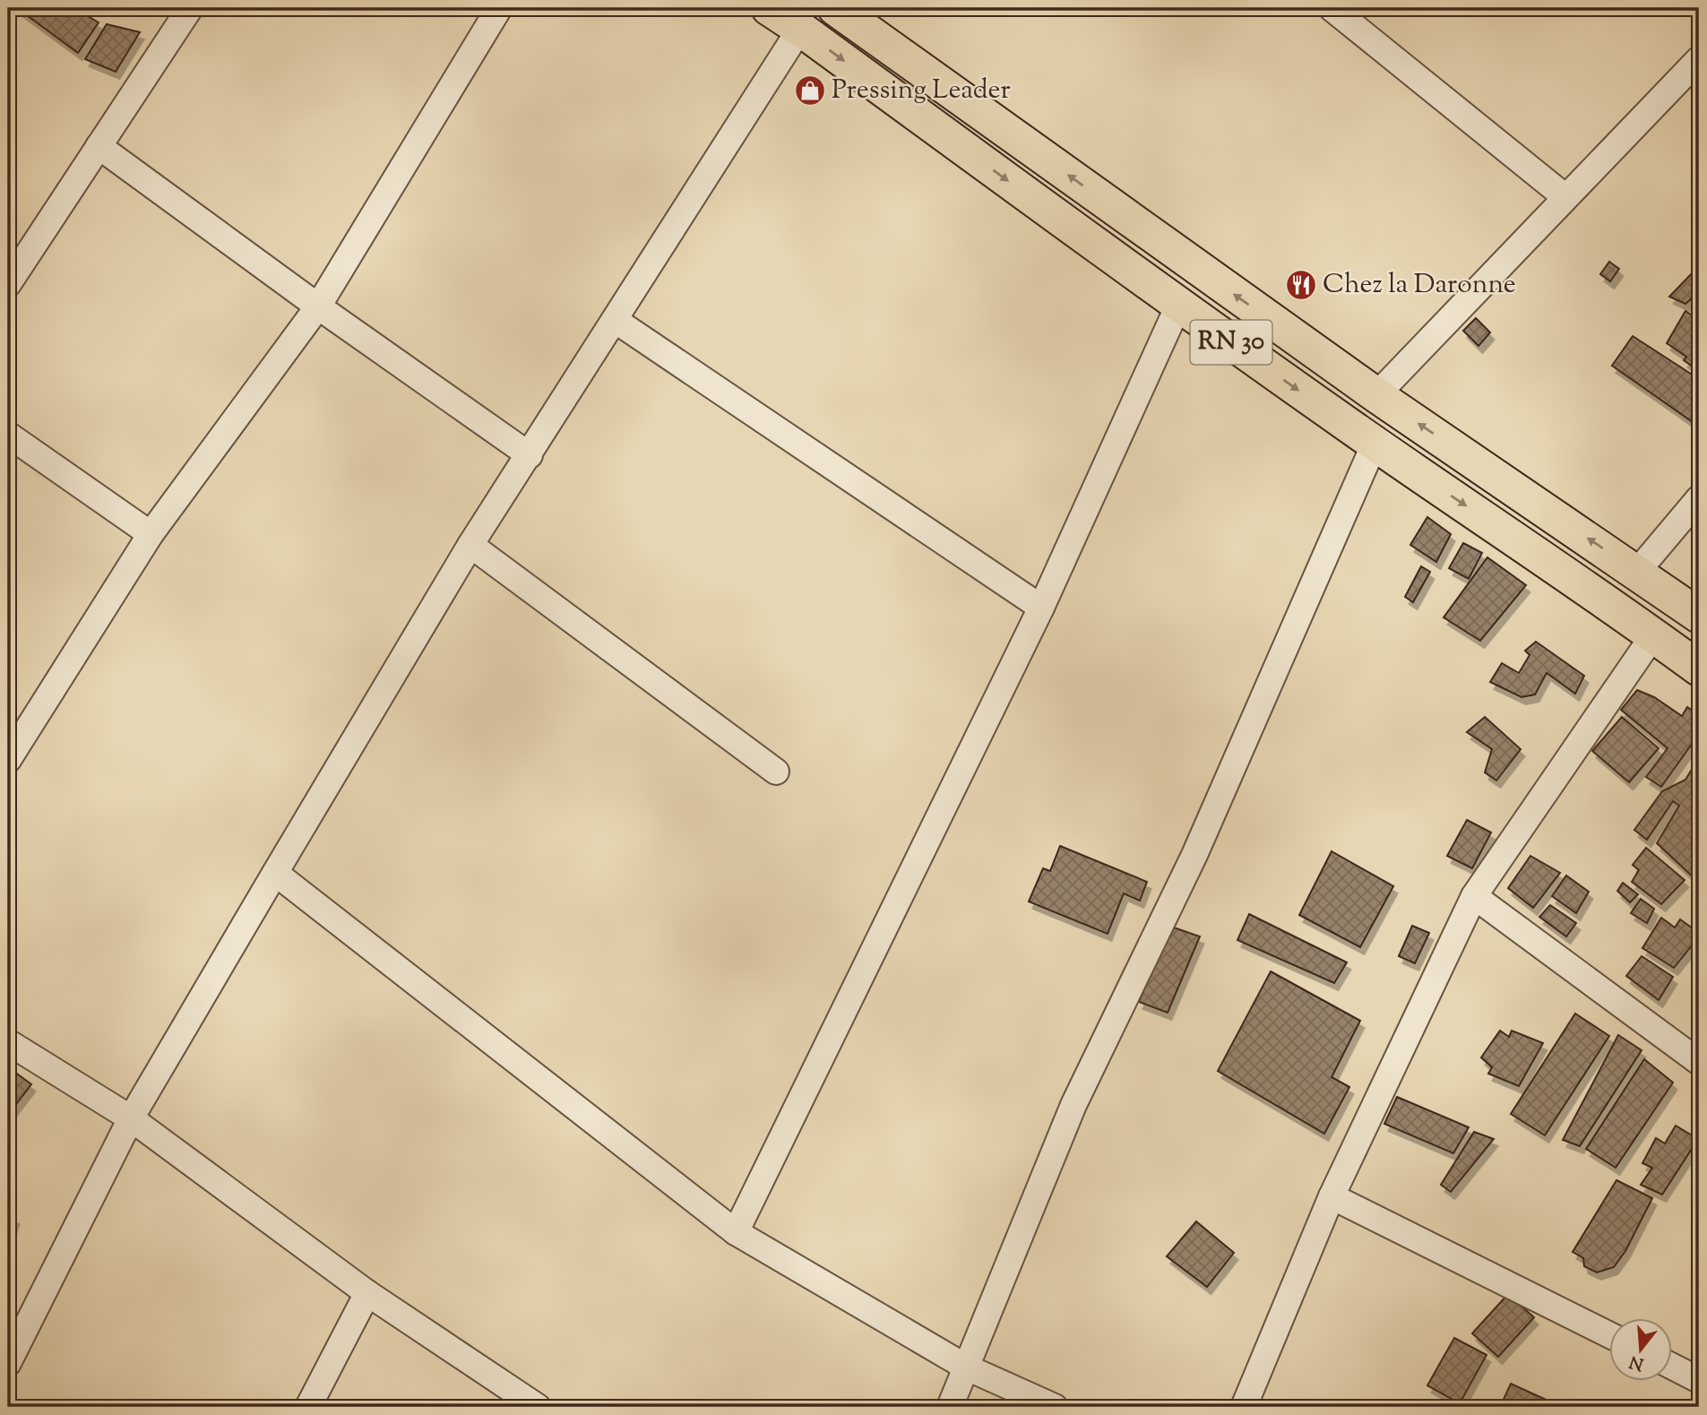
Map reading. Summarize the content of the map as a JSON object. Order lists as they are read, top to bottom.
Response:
{
  "streets": {
    "main road": ["RN 30"]
  },
  "places": {
    "shop": ["Pressing Leader"],
    "restaurant": ["Chez la Daronne"]
  },
  "north": "bottom"
}
